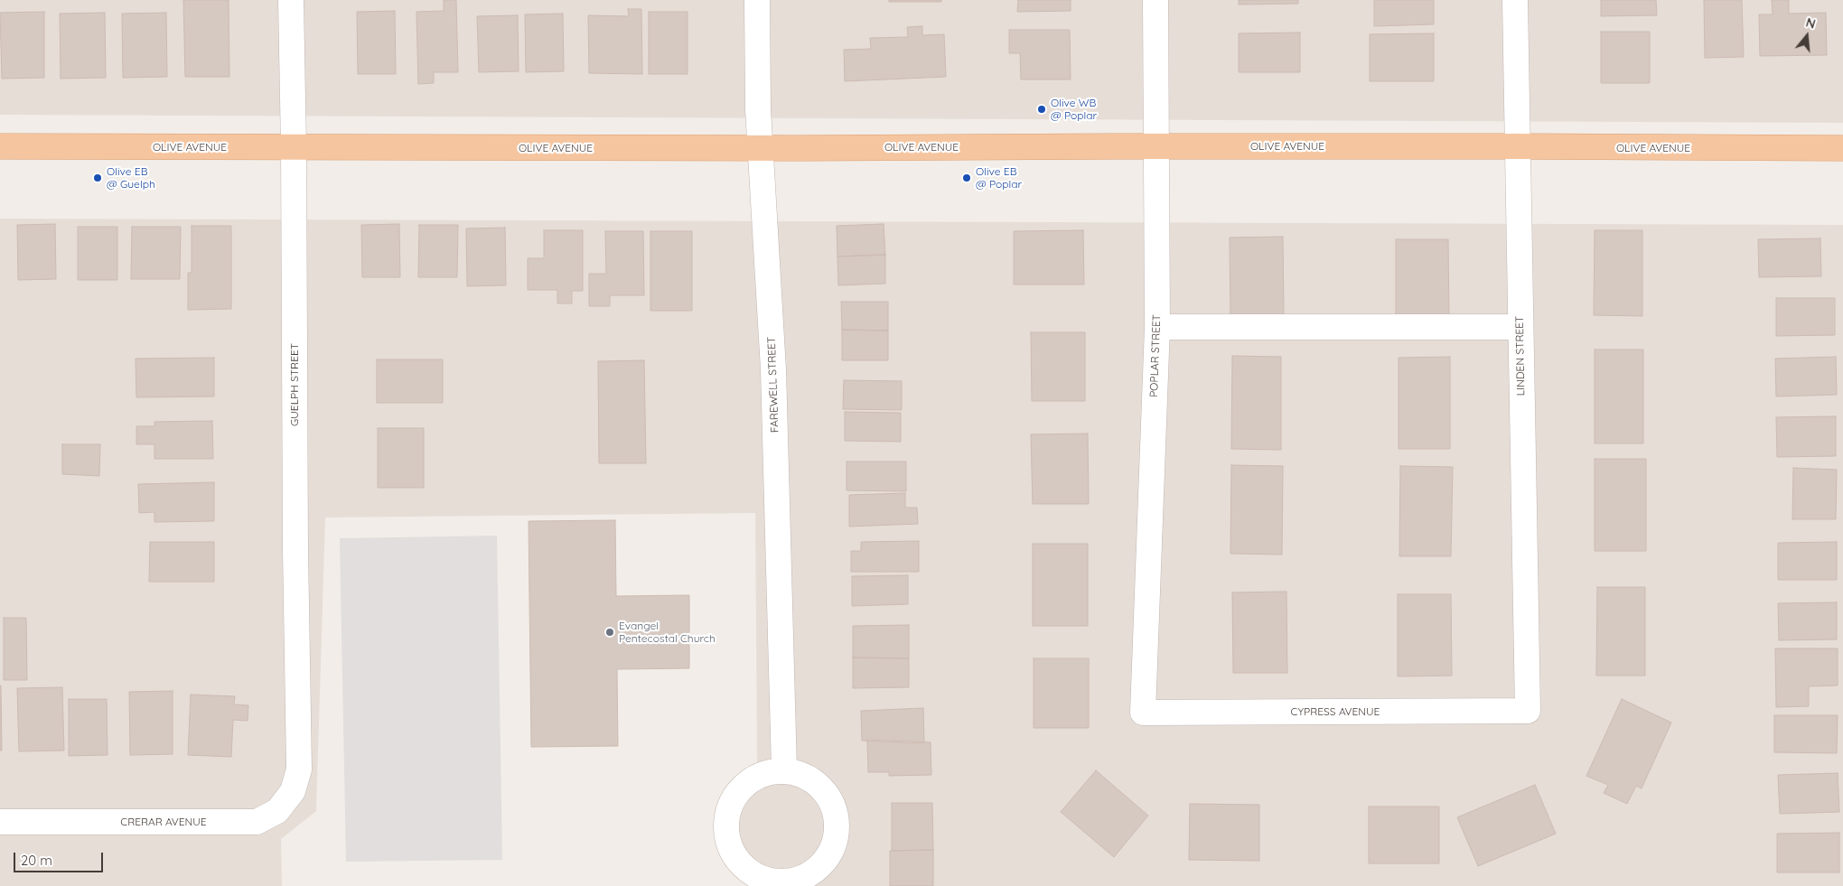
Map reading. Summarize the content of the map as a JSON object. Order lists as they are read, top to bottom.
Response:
{
  "streets": {
    "main road": ["OLIVE AVENUE"],
    "street": [
      "POPLAR STREET",
      "LINDEN STREET",
      "GUELPH STREET",
      "FAREWELL STREET",
      "CYPRESS AVENUE",
      "CRERAR AVENUE"
    ]
  },
  "crossings": [
    ["OLIVE AVENUE", "POPLAR STREET"],
    ["OLIVE AVENUE", "LINDEN STREET"],
    ["OLIVE AVENUE", "GUELPH STREET"],
    ["OLIVE AVENUE", "FAREWELL STREET"],
    ["POPLAR STREET", "CYPRESS AVENUE"],
    ["LINDEN STREET", "CYPRESS AVENUE"],
    ["GUELPH STREET", "CRERAR AVENUE"]
  ],
  "places": [
    "Olive WB @ Poplar",
    "Olive EB @ Guelph",
    "Olive EB @ Poplar",
    "Evangel Pentecostal Church"
  ],
  "scale_bar": "20 m",
  "north": "top"
}
